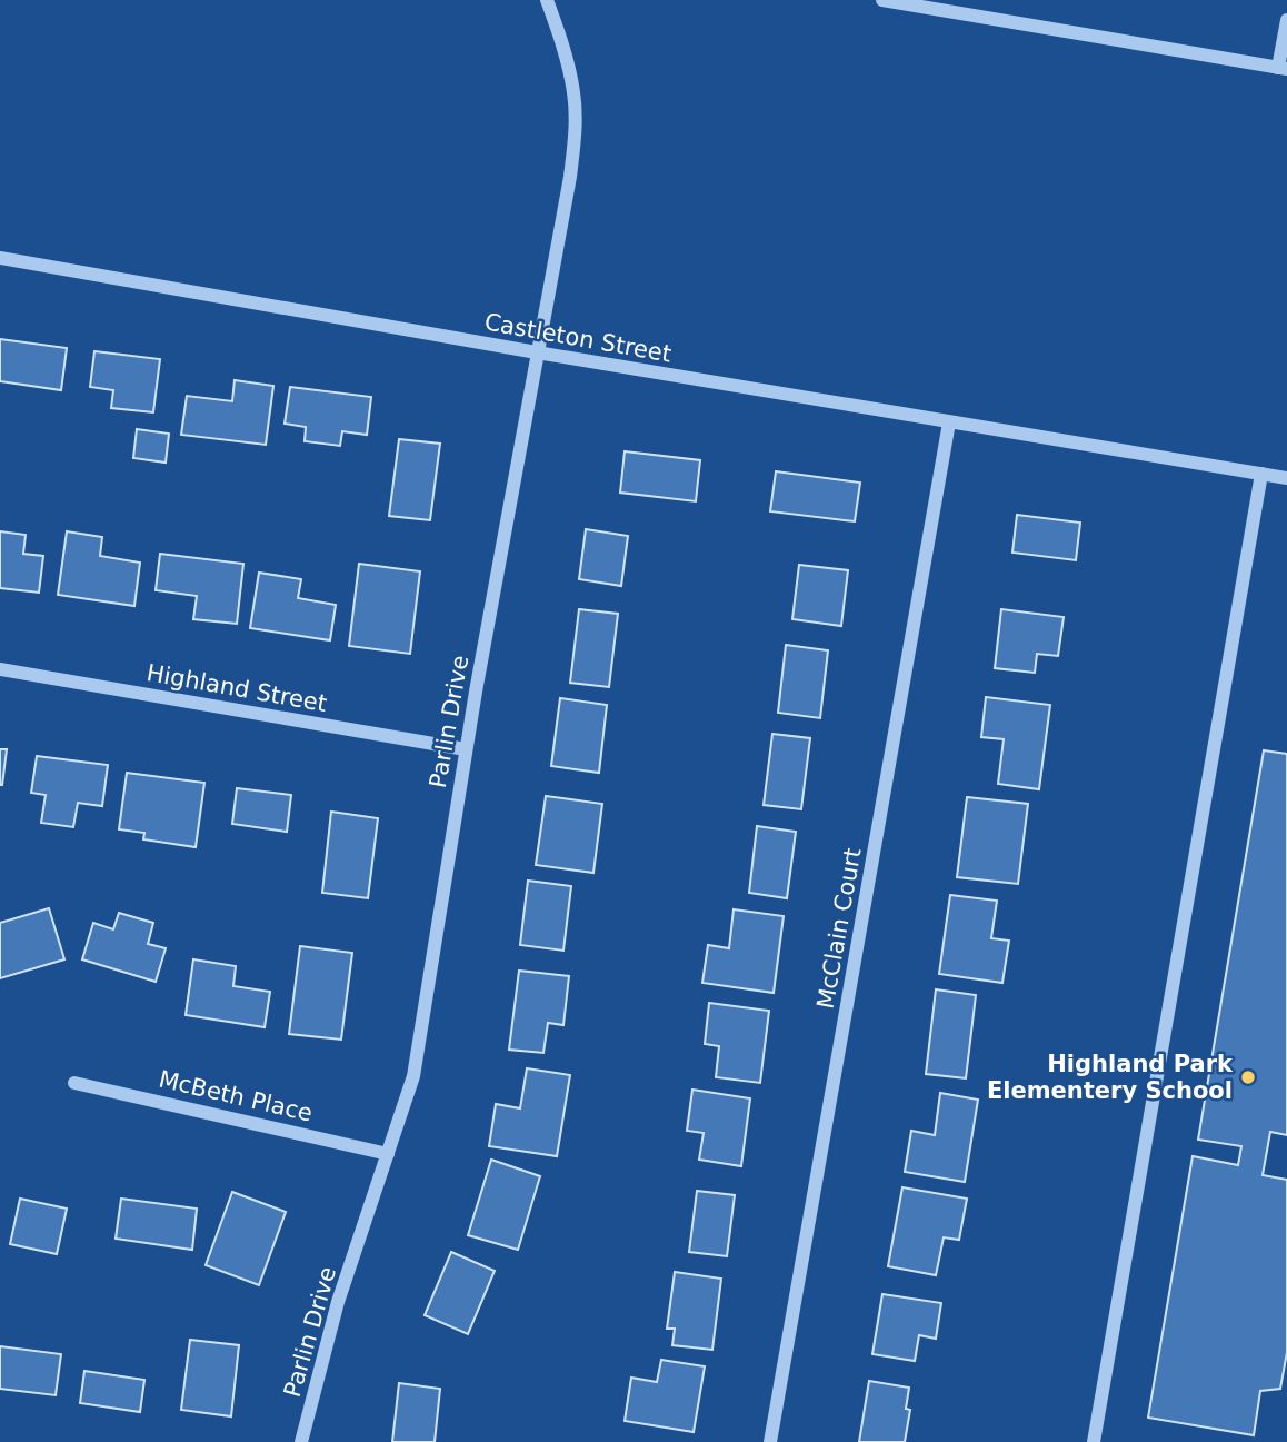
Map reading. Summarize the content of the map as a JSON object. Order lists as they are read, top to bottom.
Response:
{
  "streets": {
    "street": [
      "Castleton Street",
      "Highland Street",
      "Parlin Drive",
      "McClain Court",
      "McBeth Place"
    ]
  },
  "crossings": [
    ["Castleton Street", "Parlin Drive"],
    ["Castleton Street", "McClain Court"],
    ["Highland Street", "Parlin Drive"],
    ["Parlin Drive", "McBeth Place"]
  ],
  "places": ["Highland Park Elementery School"]
}
